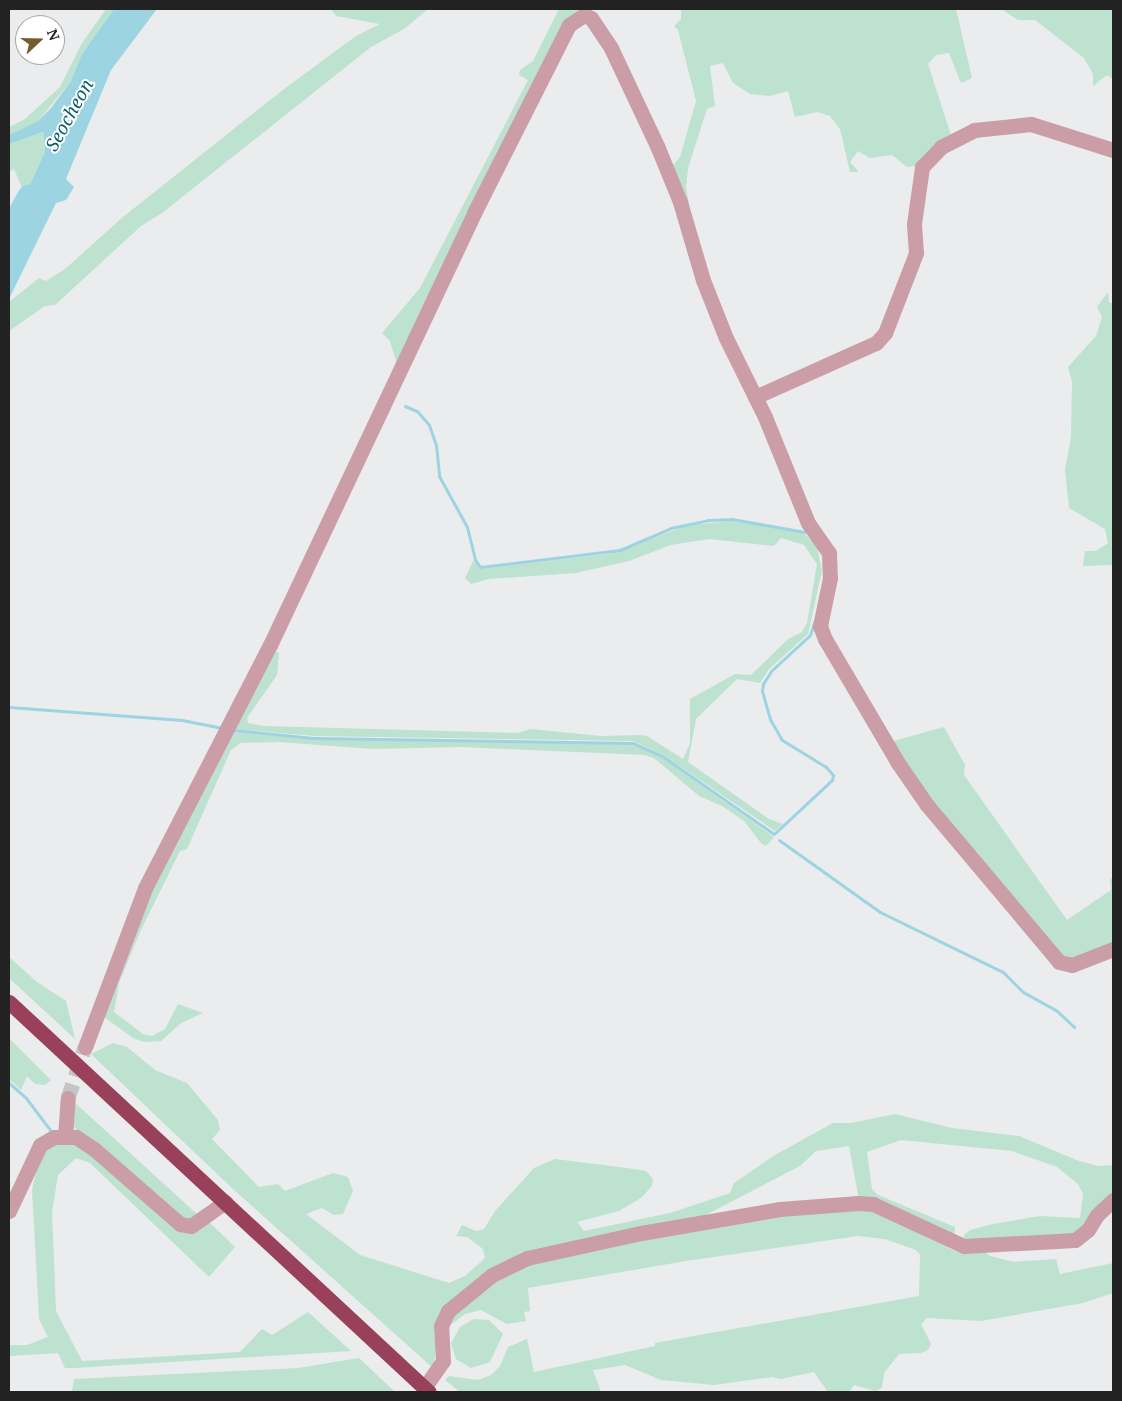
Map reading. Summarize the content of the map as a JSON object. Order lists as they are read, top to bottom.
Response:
{
  "water": ["Seocheon"],
  "north": "right"
}
